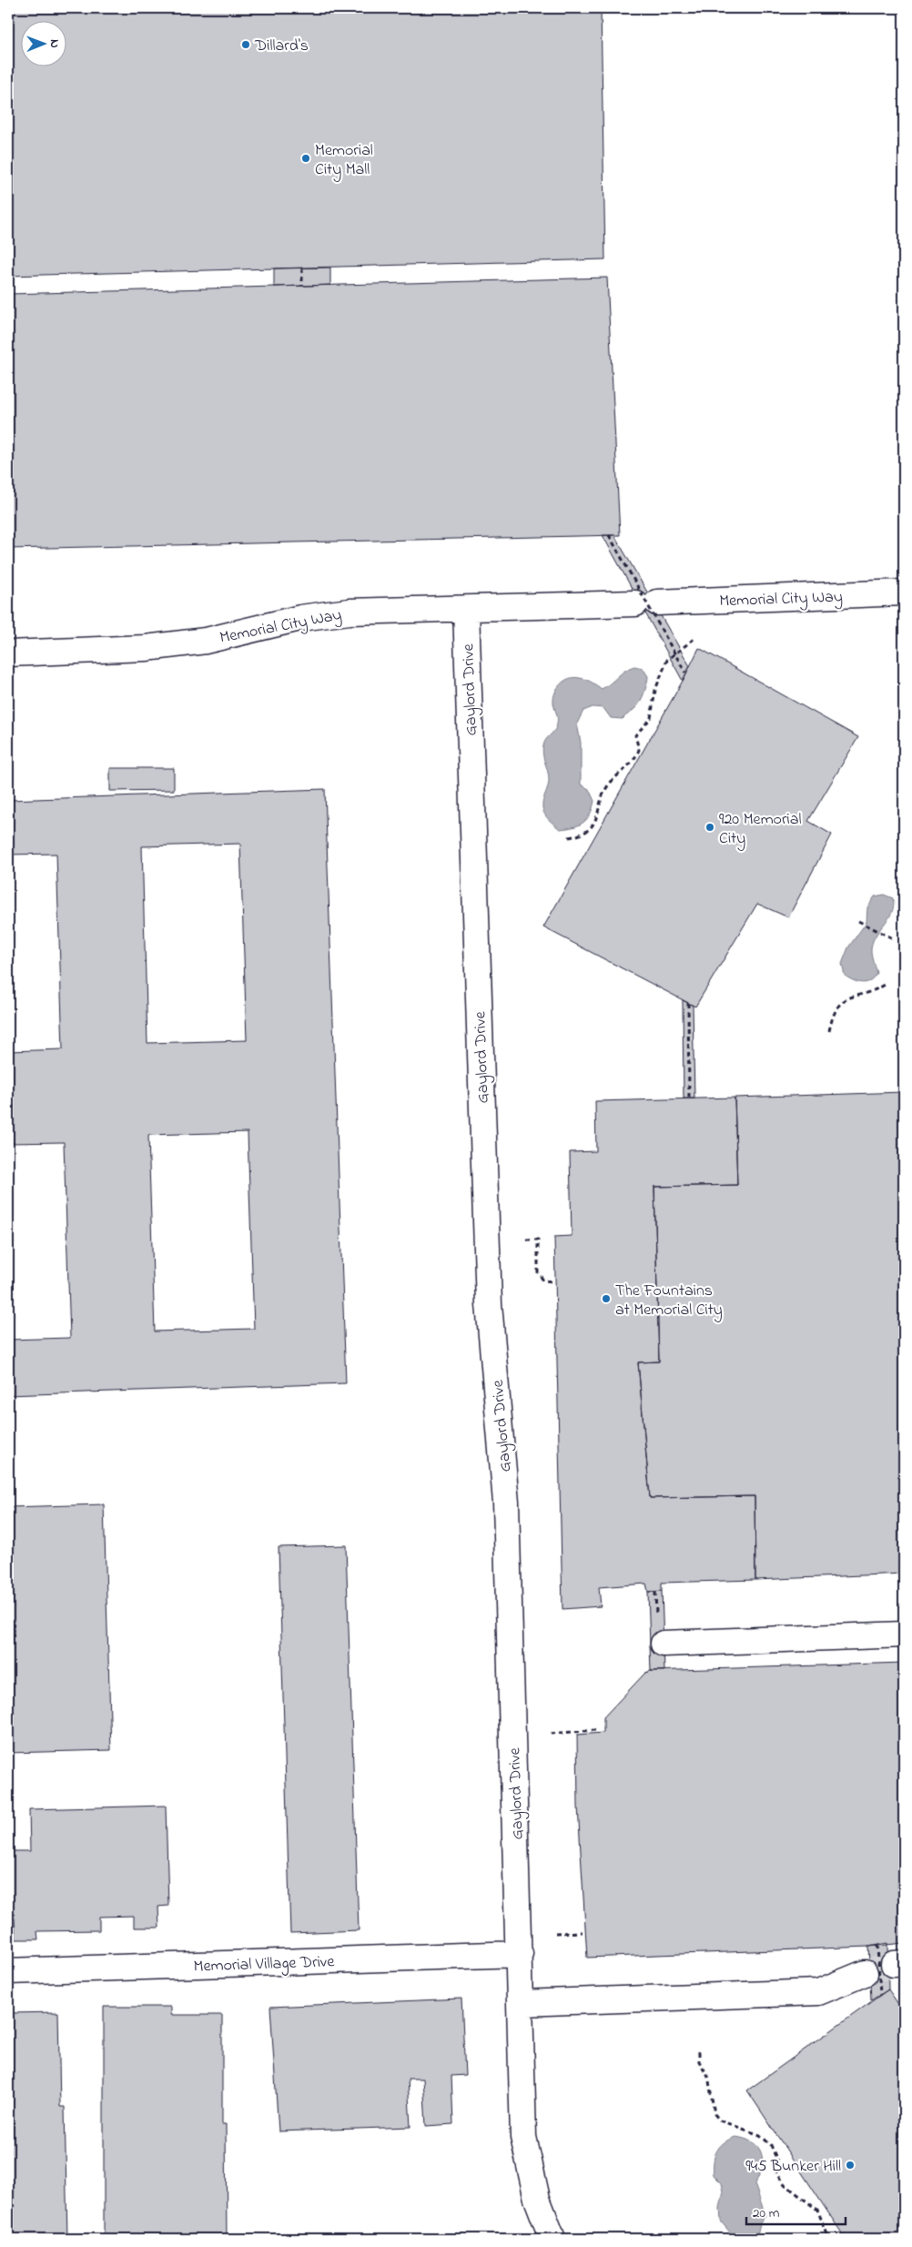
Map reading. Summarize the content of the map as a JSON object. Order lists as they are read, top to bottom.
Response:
{
  "streets": {
    "street": ["Memorial City Way", "Gaylord Drive", "Memorial Village Drive"]
  },
  "crossings": [
    ["Memorial City Way", "Gaylord Drive"],
    ["Gaylord Drive", "Memorial Village Drive"]
  ],
  "places": [
    "Dillard's",
    "Memorial City Mall",
    "920 Memorial City",
    "The Fountains at Memorial City",
    "945 Bunker Hill"
  ],
  "scale_bar": "20 m",
  "north": "right"
}
